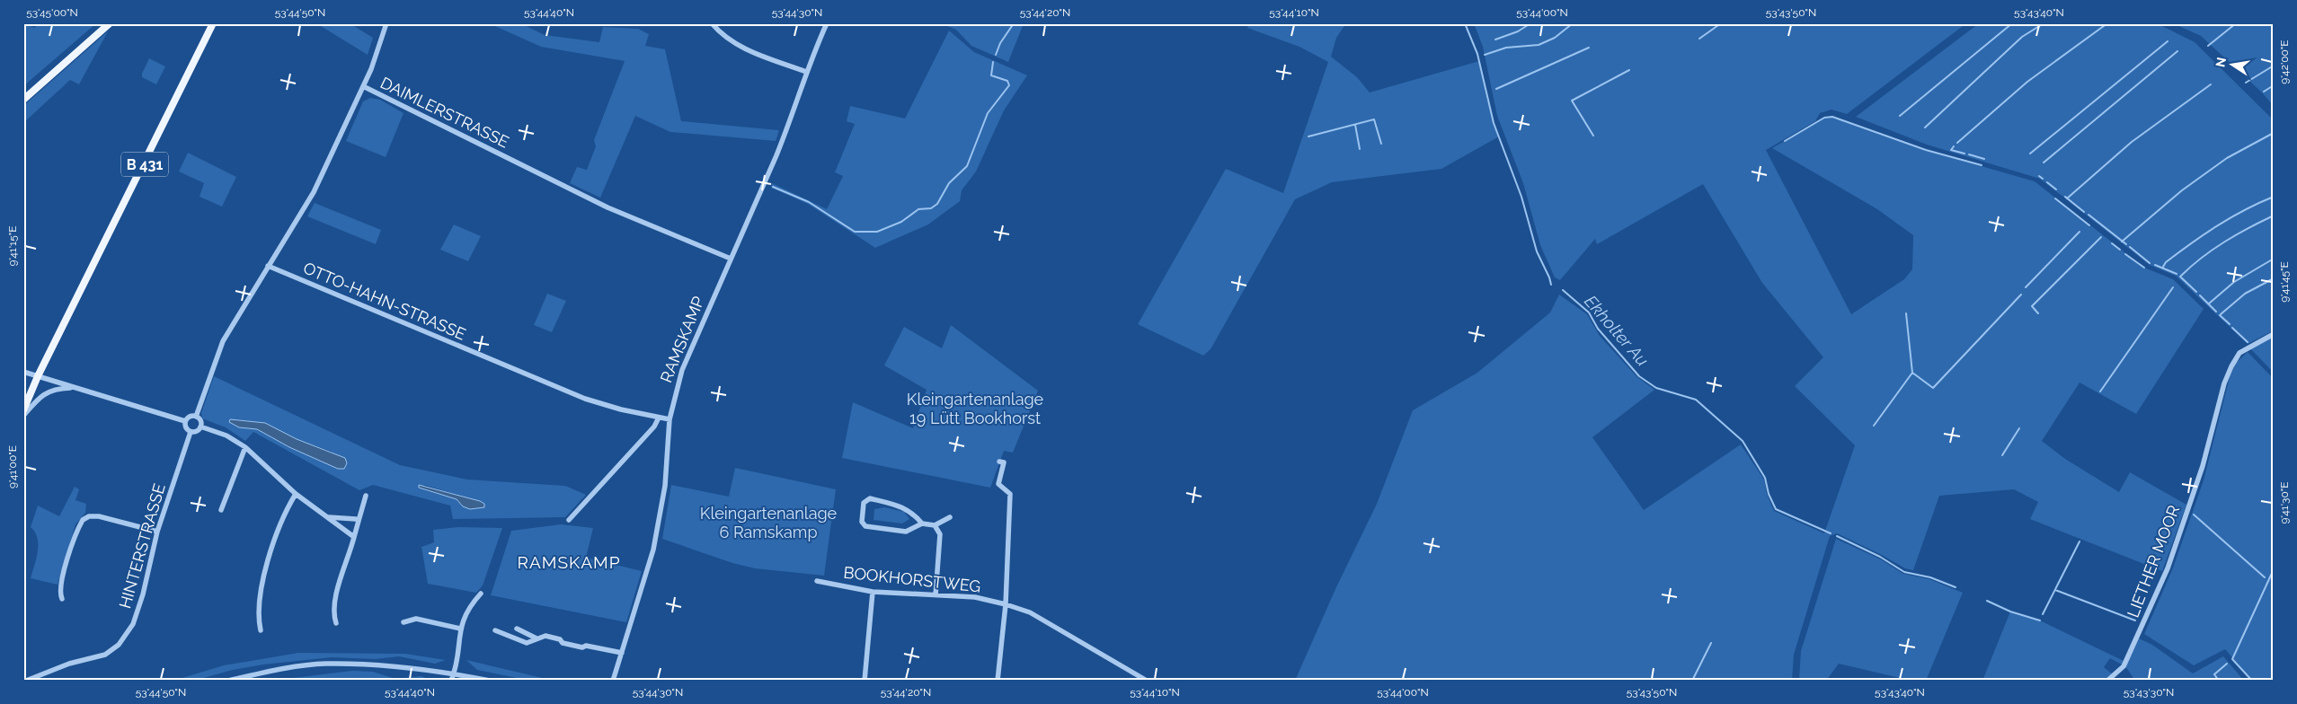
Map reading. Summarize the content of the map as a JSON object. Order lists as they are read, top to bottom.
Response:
{
  "streets": {
    "main road": ["B 431"],
    "street": [
      "DAIMLERSTRASSE",
      "OTTO-HAHN-STRASSE",
      "RAMSKAMP",
      "HINTERSTRASSE",
      "LIETHER MOOR",
      "BOOKHORSTWEG"
    ]
  },
  "crossings": [
    ["DAIMLERSTRASSE", "OTTO-HAHN-STRASSE"],
    ["DAIMLERSTRASSE", "RAMSKAMP"],
    ["DAIMLERSTRASSE", "HINTERSTRASSE"],
    ["OTTO-HAHN-STRASSE", "RAMSKAMP"]
  ],
  "districts": ["RAMSKAMP"],
  "water": ["Ekholter Au"],
  "parks": ["Kleingartenanlage 19 Lütt Bookhorst", "Kleingartenanlage 6 Ramskamp"],
  "north": "left",
  "coordinates": [
    "53°45'00\"N",
    "53°44'50\"N",
    "53°44'40\"N",
    "53°44'30\"N",
    "53°44'20\"N",
    "53°44'10\"N",
    "53°44'00\"N",
    "53°43'50\"N",
    "53°43'40\"N",
    "9°42'00\"E",
    "9°41'15\"E",
    "9°41'45\"E",
    "9°41'00\"E",
    "9°41'30\"E",
    "53°43'30\"N"
  ]
}
